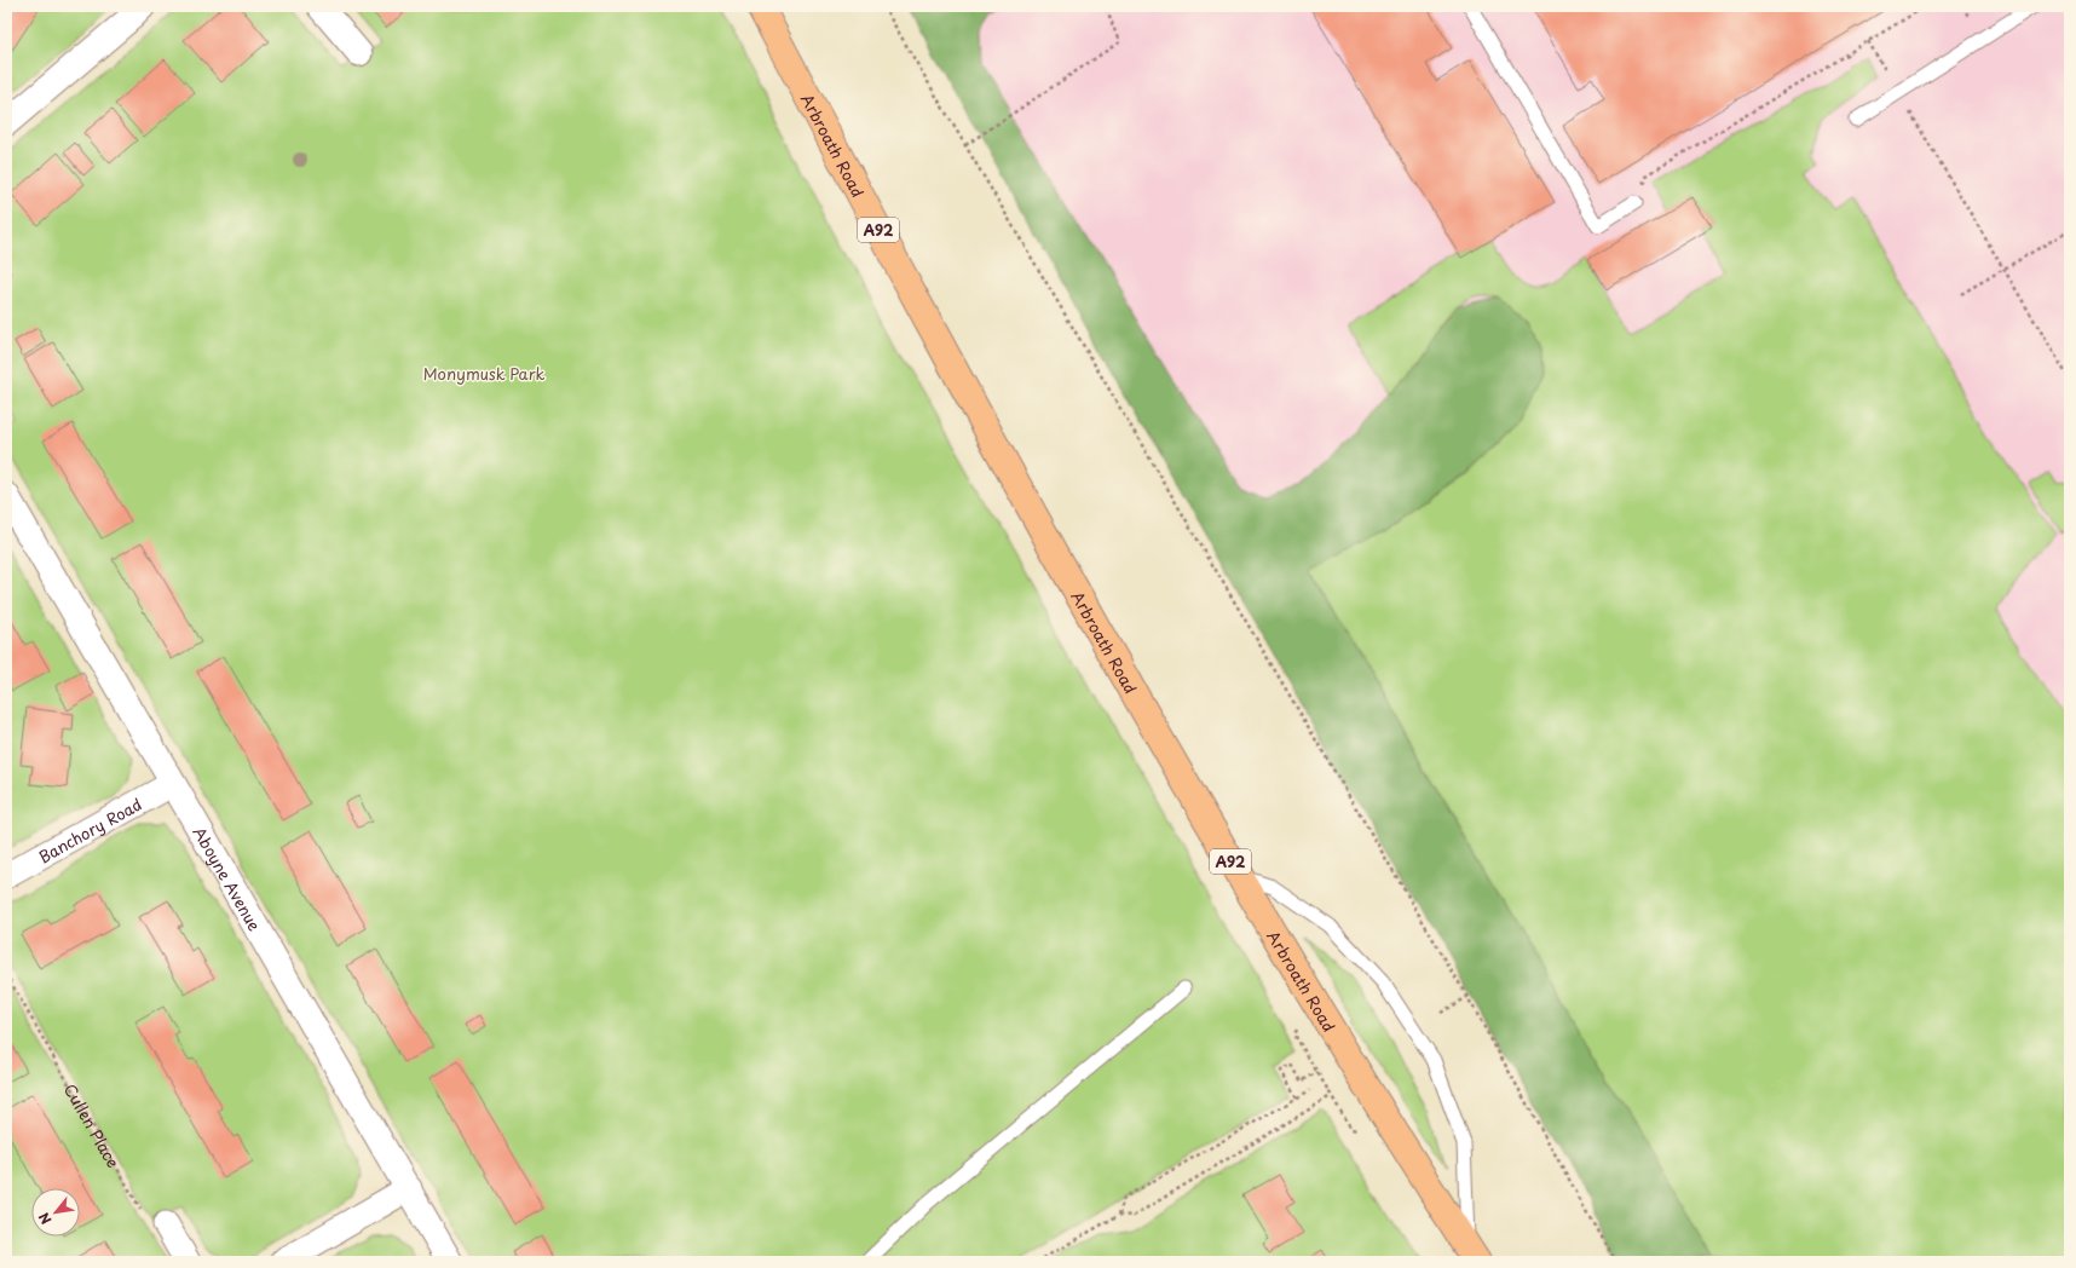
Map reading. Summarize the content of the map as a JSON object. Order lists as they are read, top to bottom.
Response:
{
  "streets": {
    "main road": ["Arbroath Road", "A92"],
    "street": ["Banchory Road", "Aboyne Avenue"],
    "path": ["Cullen Place"]
  },
  "crossings": [
    ["Banchory Road", "Aboyne Avenue"]
  ],
  "parks": ["Monymusk Park"],
  "north": "bottom left"
}
